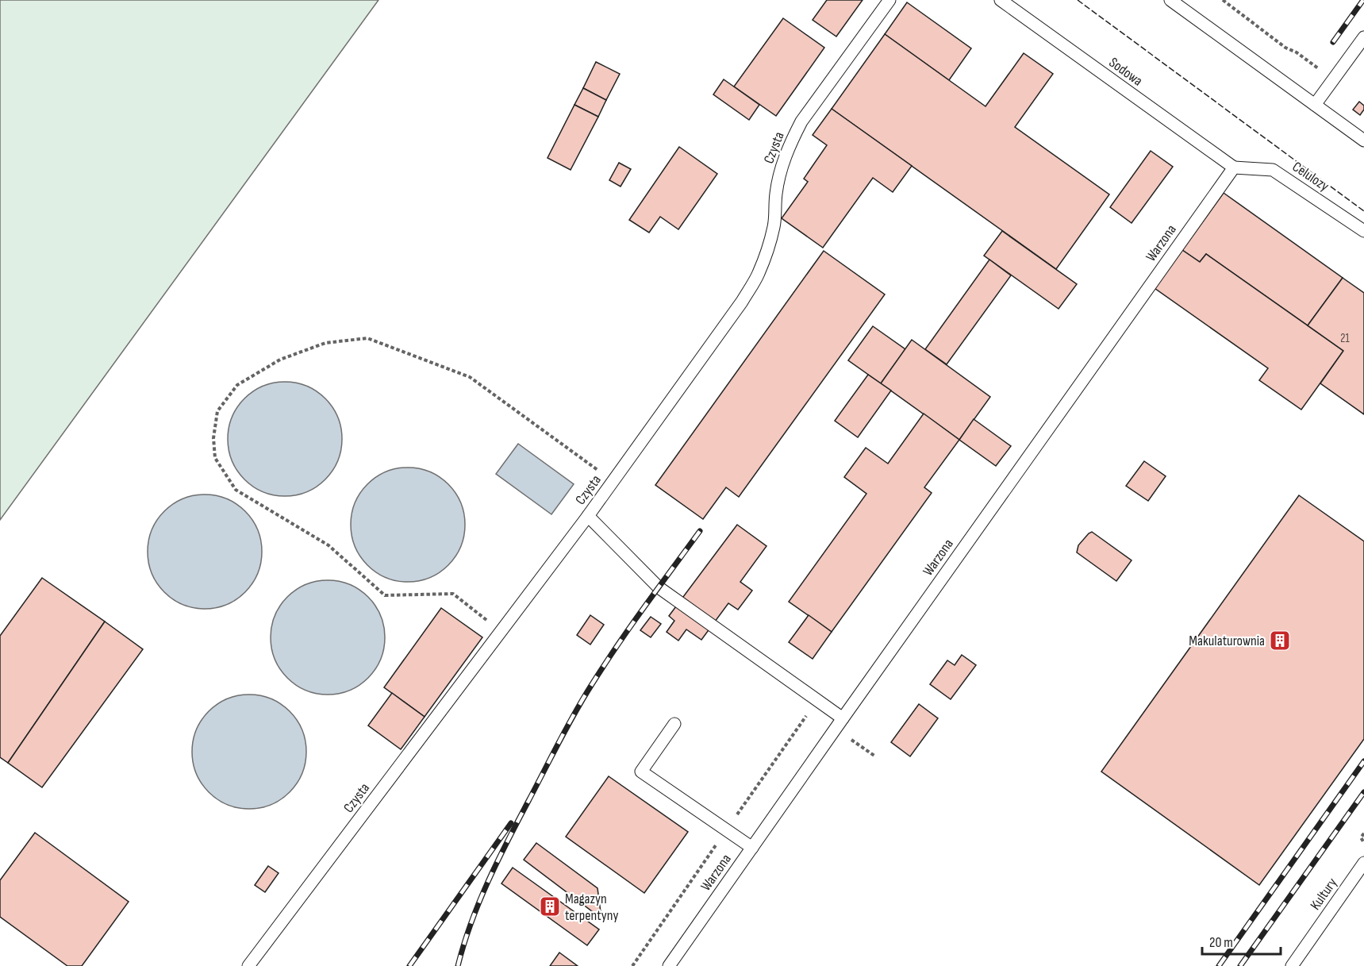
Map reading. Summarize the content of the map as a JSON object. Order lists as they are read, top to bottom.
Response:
{
  "streets": {
    "lane": [
      "Sodowa",
      "Czysta",
      "Celulozy",
      "Warzona",
      "Kultury"
    ]
  },
  "crossings": [
    ["Sodowa", "Celulozy"],
    ["Sodowa", "Warzona"],
    ["Celulozy", "Warzona"]
  ],
  "places": {
    "building": ["Makulaturownia", "Magazyn terpentyny"]
  },
  "house_numbers": ["21"],
  "scale_bar": "20 m"
}
